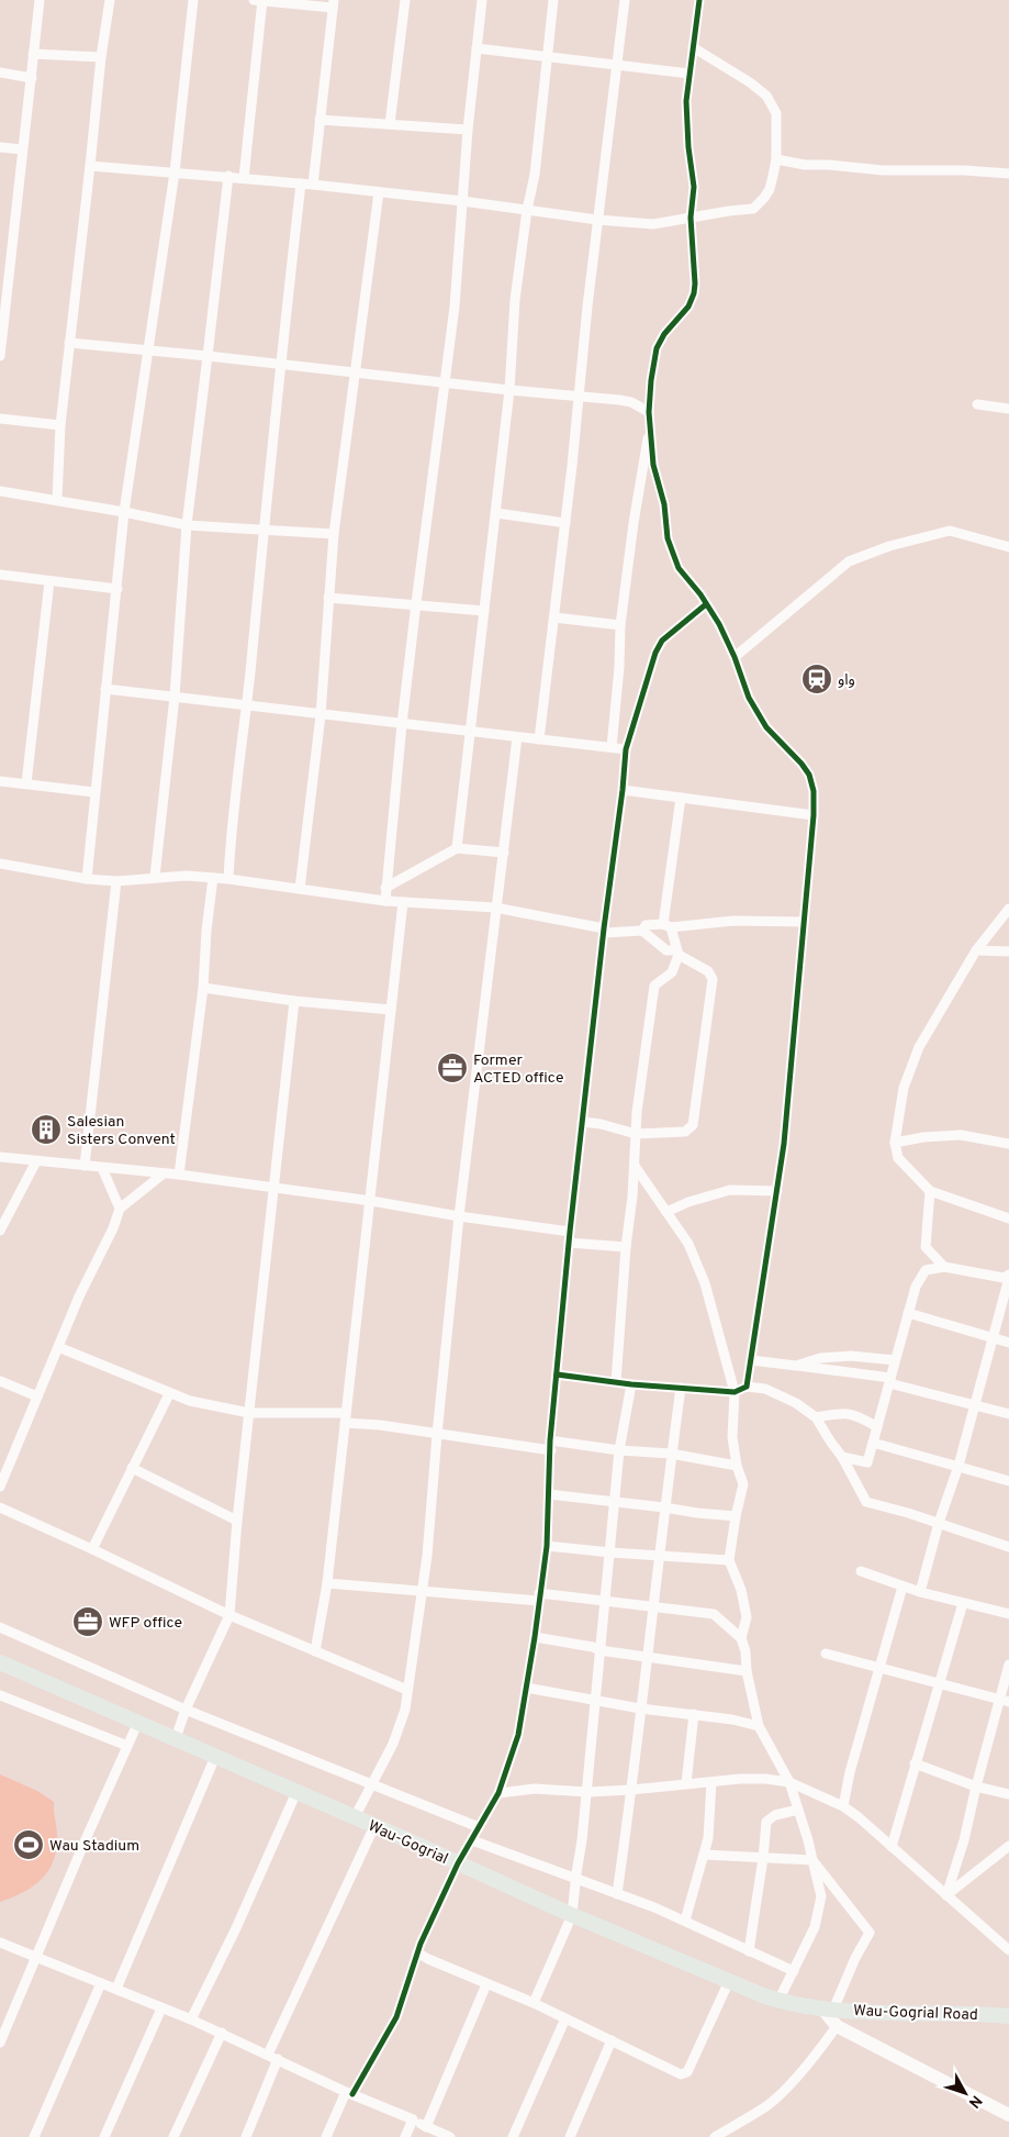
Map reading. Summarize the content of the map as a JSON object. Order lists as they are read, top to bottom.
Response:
{
  "streets": {
    "main road": ["Wau-Gogrial", "Wau-Gogrial Road"]
  },
  "crossings": [
    ["Wau-Gogrial", "Wau-Gogrial Road"]
  ],
  "places": {
    "station": ["واو"],
    "office": ["Former ACTED office", "WFP office"],
    "building": ["Salesian Sisters Convent"],
    "sports": ["Wau Stadium"]
  },
  "north": "bottom right"
}
